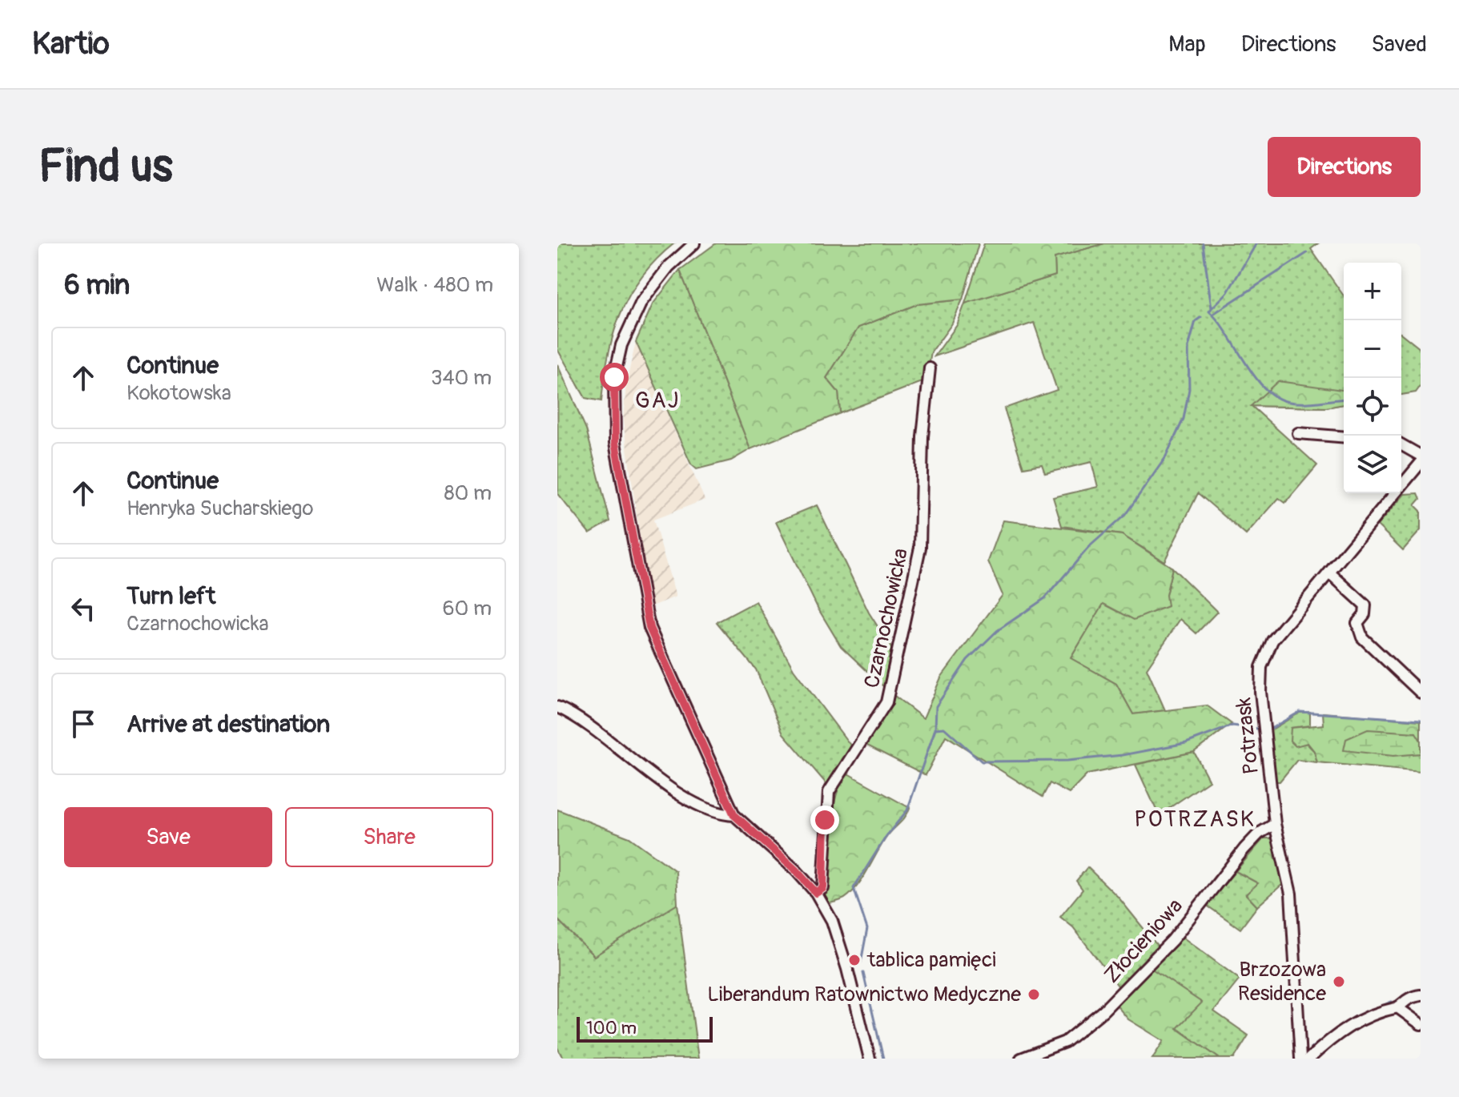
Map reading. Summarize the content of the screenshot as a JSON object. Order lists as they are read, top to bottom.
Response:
{
  "streets": {
    "street": ["Czarnochowicka", "Potrzask", "Złocieniowa"]
  },
  "crossings": [
    ["Potrzask", "Złocieniowa"]
  ],
  "districts": ["GAJ", "POTRZASK"],
  "places": ["tablica pamięci", "Brzozowa Residence", "Liberandum Ratownictwo Medyczne"],
  "scale_bar": "100 m",
  "page": {
    "header": "Kartio",
    "nav": ["Map", "Directions", "Saved"],
    "buttons": [
      "Directions",
      ["Save", "Share"]
    ],
    "title": "Find us",
    "heading": ["6 min", "Walk · 480 m"],
    "map_buttons": ["+", "−"],
    "list": [
      ["Continue", "Kokotowska", "340 m"],
      ["Continue", "Henryka Sucharskiego", "80 m"],
      ["Turn left", "Czarnochowicka", "60 m"],
      "Arrive at destination"
    ],
    "scale": "100 m"
  }
}
